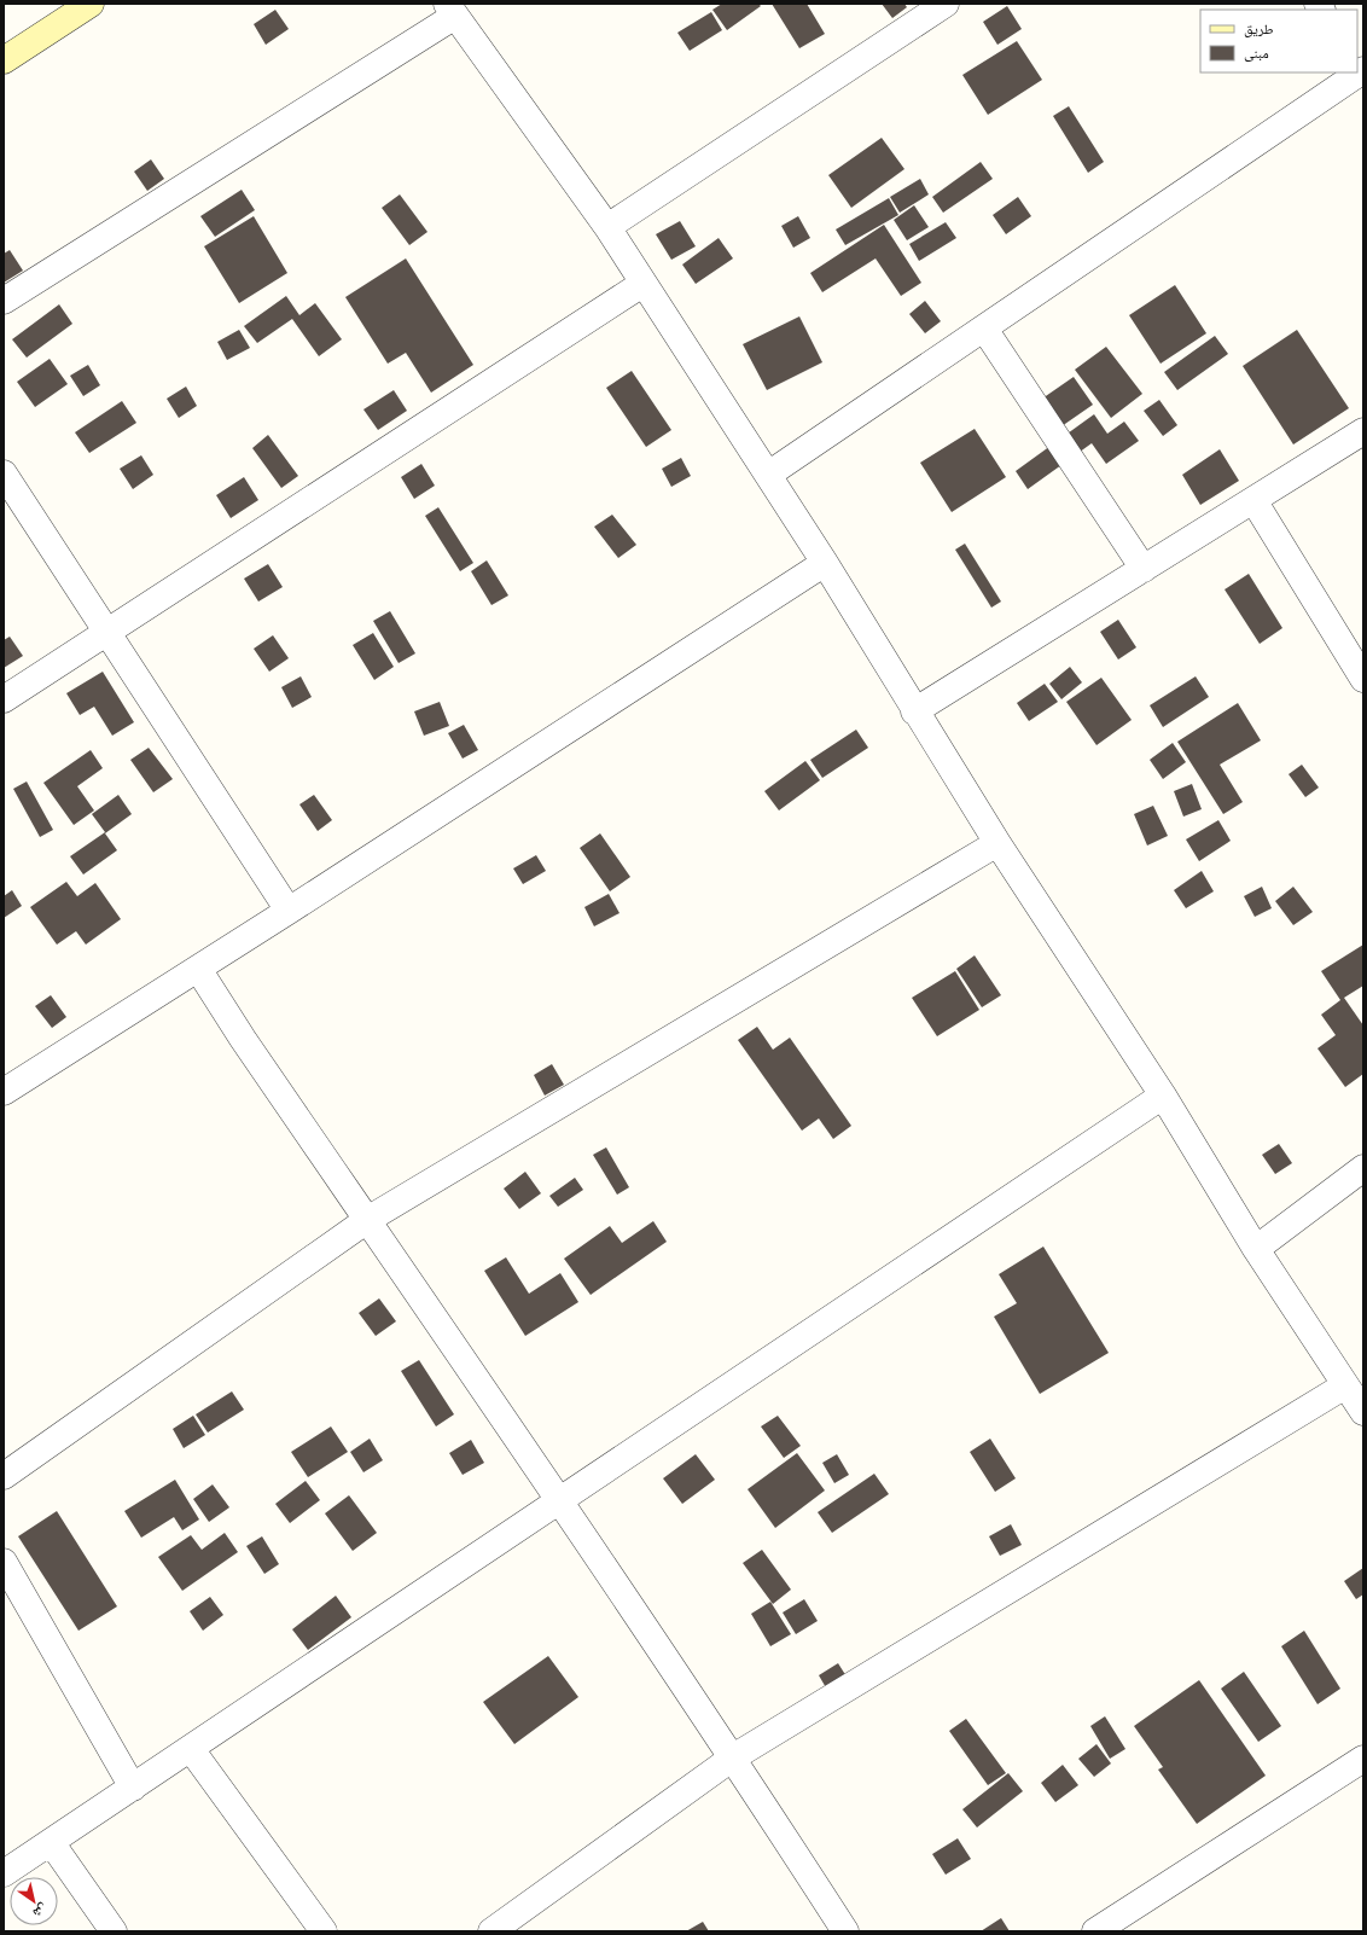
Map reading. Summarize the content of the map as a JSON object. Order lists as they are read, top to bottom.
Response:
{
  "legend": ["طريق", "مبنى"],
  "north": "bottom right"
}
